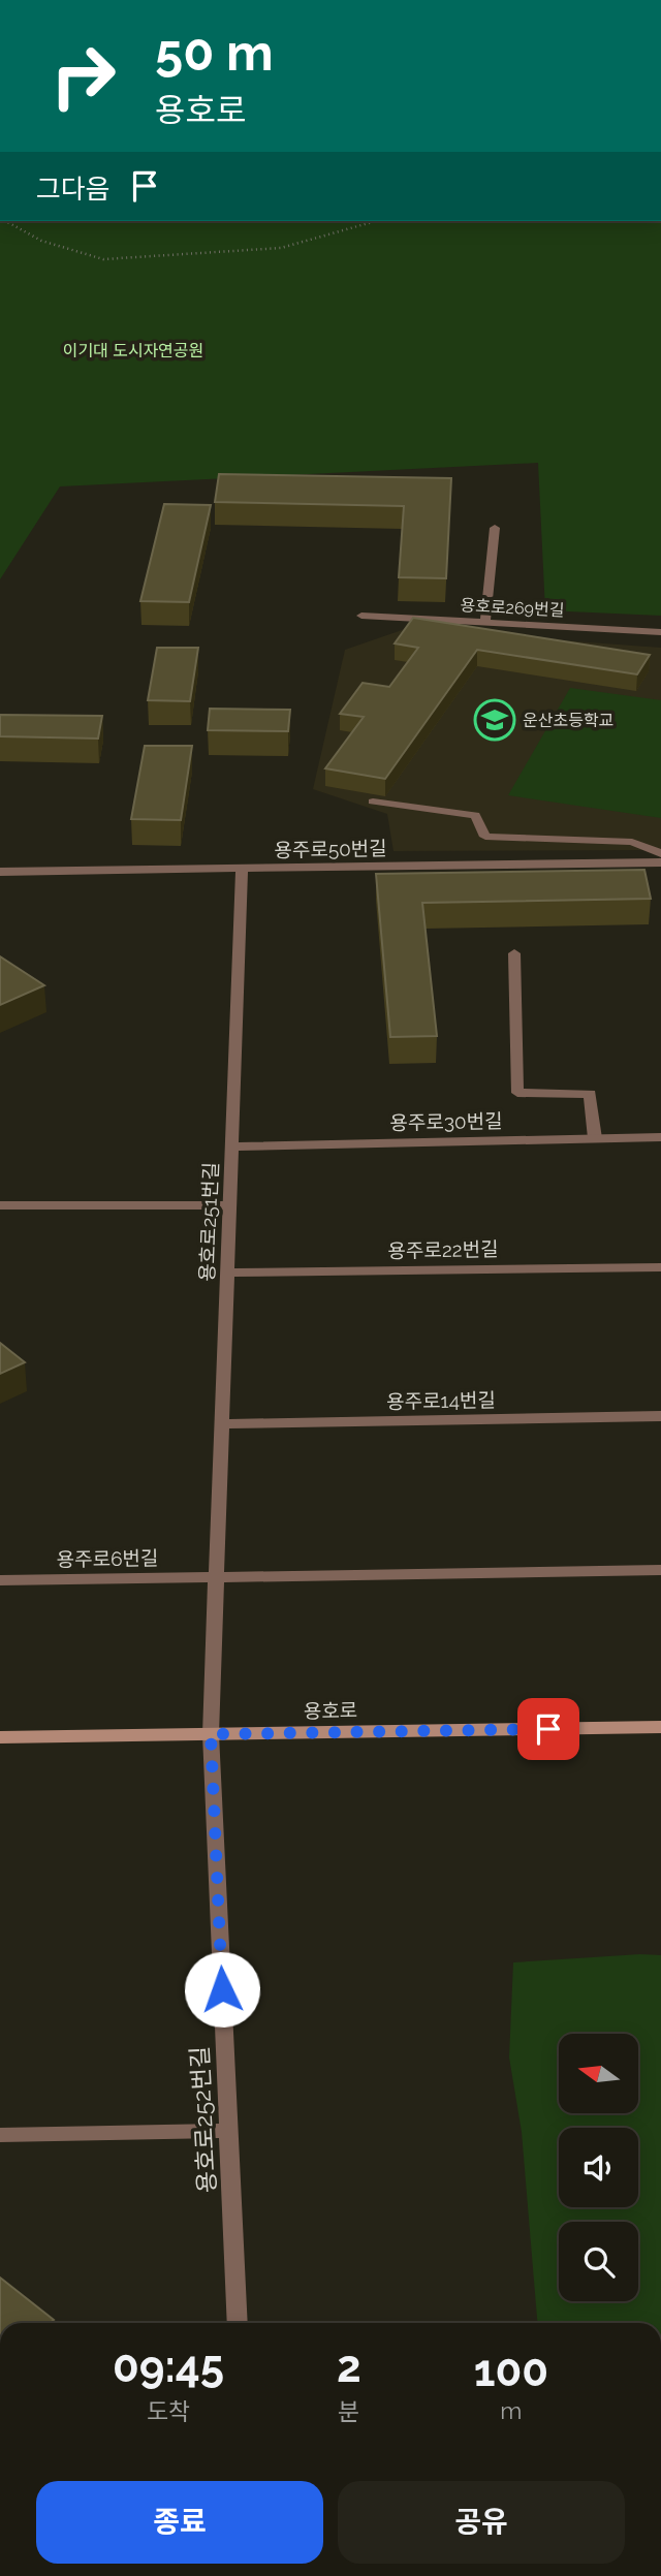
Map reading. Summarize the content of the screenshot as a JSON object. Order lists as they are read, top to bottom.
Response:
{
  "streets": {
    "main road": ["용호로"],
    "street": [
      "용호로269번길",
      "용주로50번길",
      "용주로30번길",
      "용호로251번길",
      "용주로22번길",
      "용주로14번길",
      "용주로6번길",
      "용호로252번길"
    ]
  },
  "crossings": [
    ["용주로50번길", "용호로251번길"],
    ["용주로30번길", "용호로251번길"],
    ["용호로251번길", "용주로22번길"],
    ["용호로251번길", "용주로14번길"],
    ["용호로251번길", "용주로6번길"],
    ["용호로251번길", "용호로"],
    ["용호로251번길", "용호로252번길"],
    ["용호로", "용호로252번길"]
  ],
  "parks": ["이기대 도시자연공원"],
  "places": {
    "school or university": ["운산초등학교"]
  },
  "north": "left",
  "page": {
    "turn": ["50 m", "용호로"],
    "then": "그다음",
    "eta": [
      "09:45",
      "도착",
      "2",
      "분",
      "100",
      "m"
    ],
    "buttons": ["종료", "공유"]
  }
}
